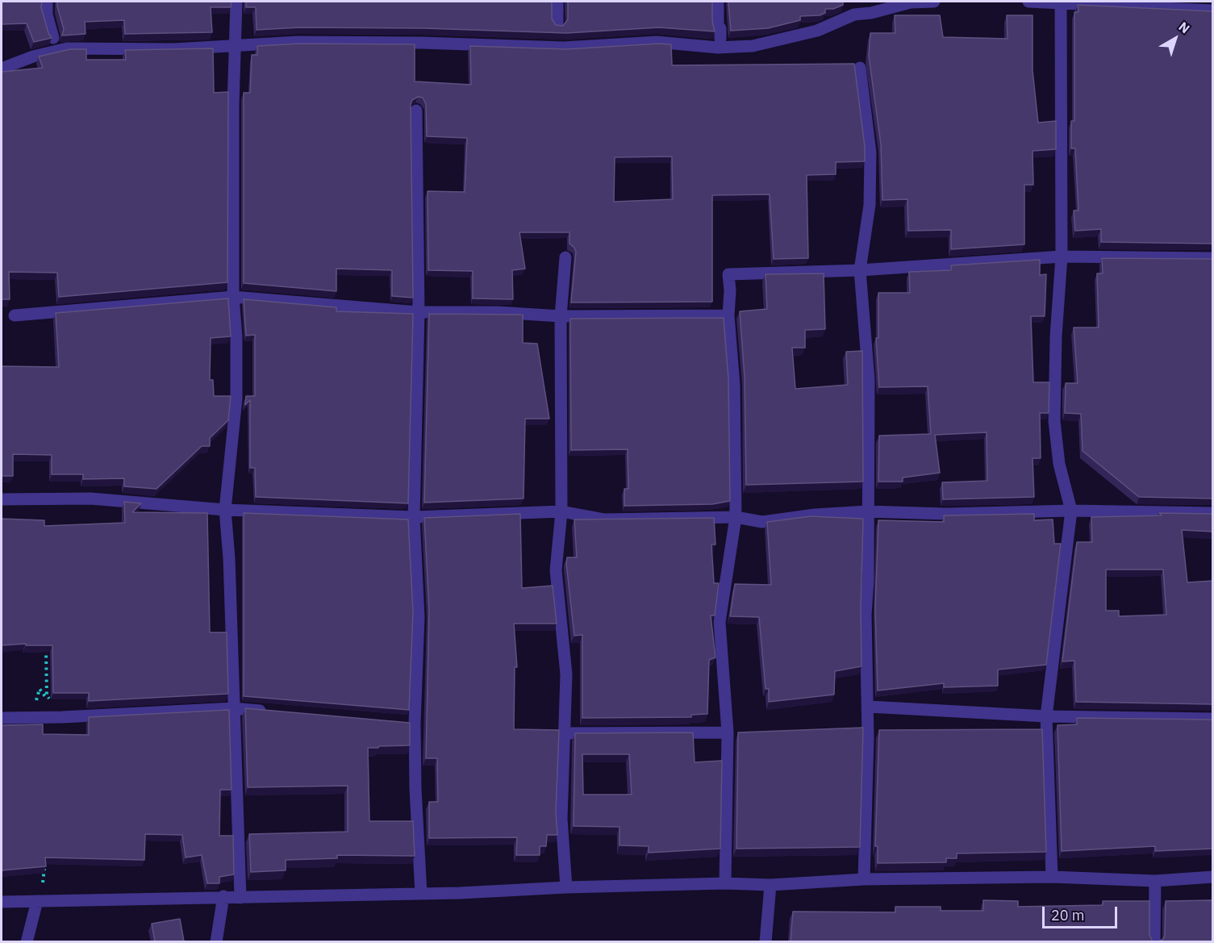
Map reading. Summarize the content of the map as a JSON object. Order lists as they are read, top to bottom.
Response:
{
  "scale_bar": "20 m",
  "north": "top right"
}
